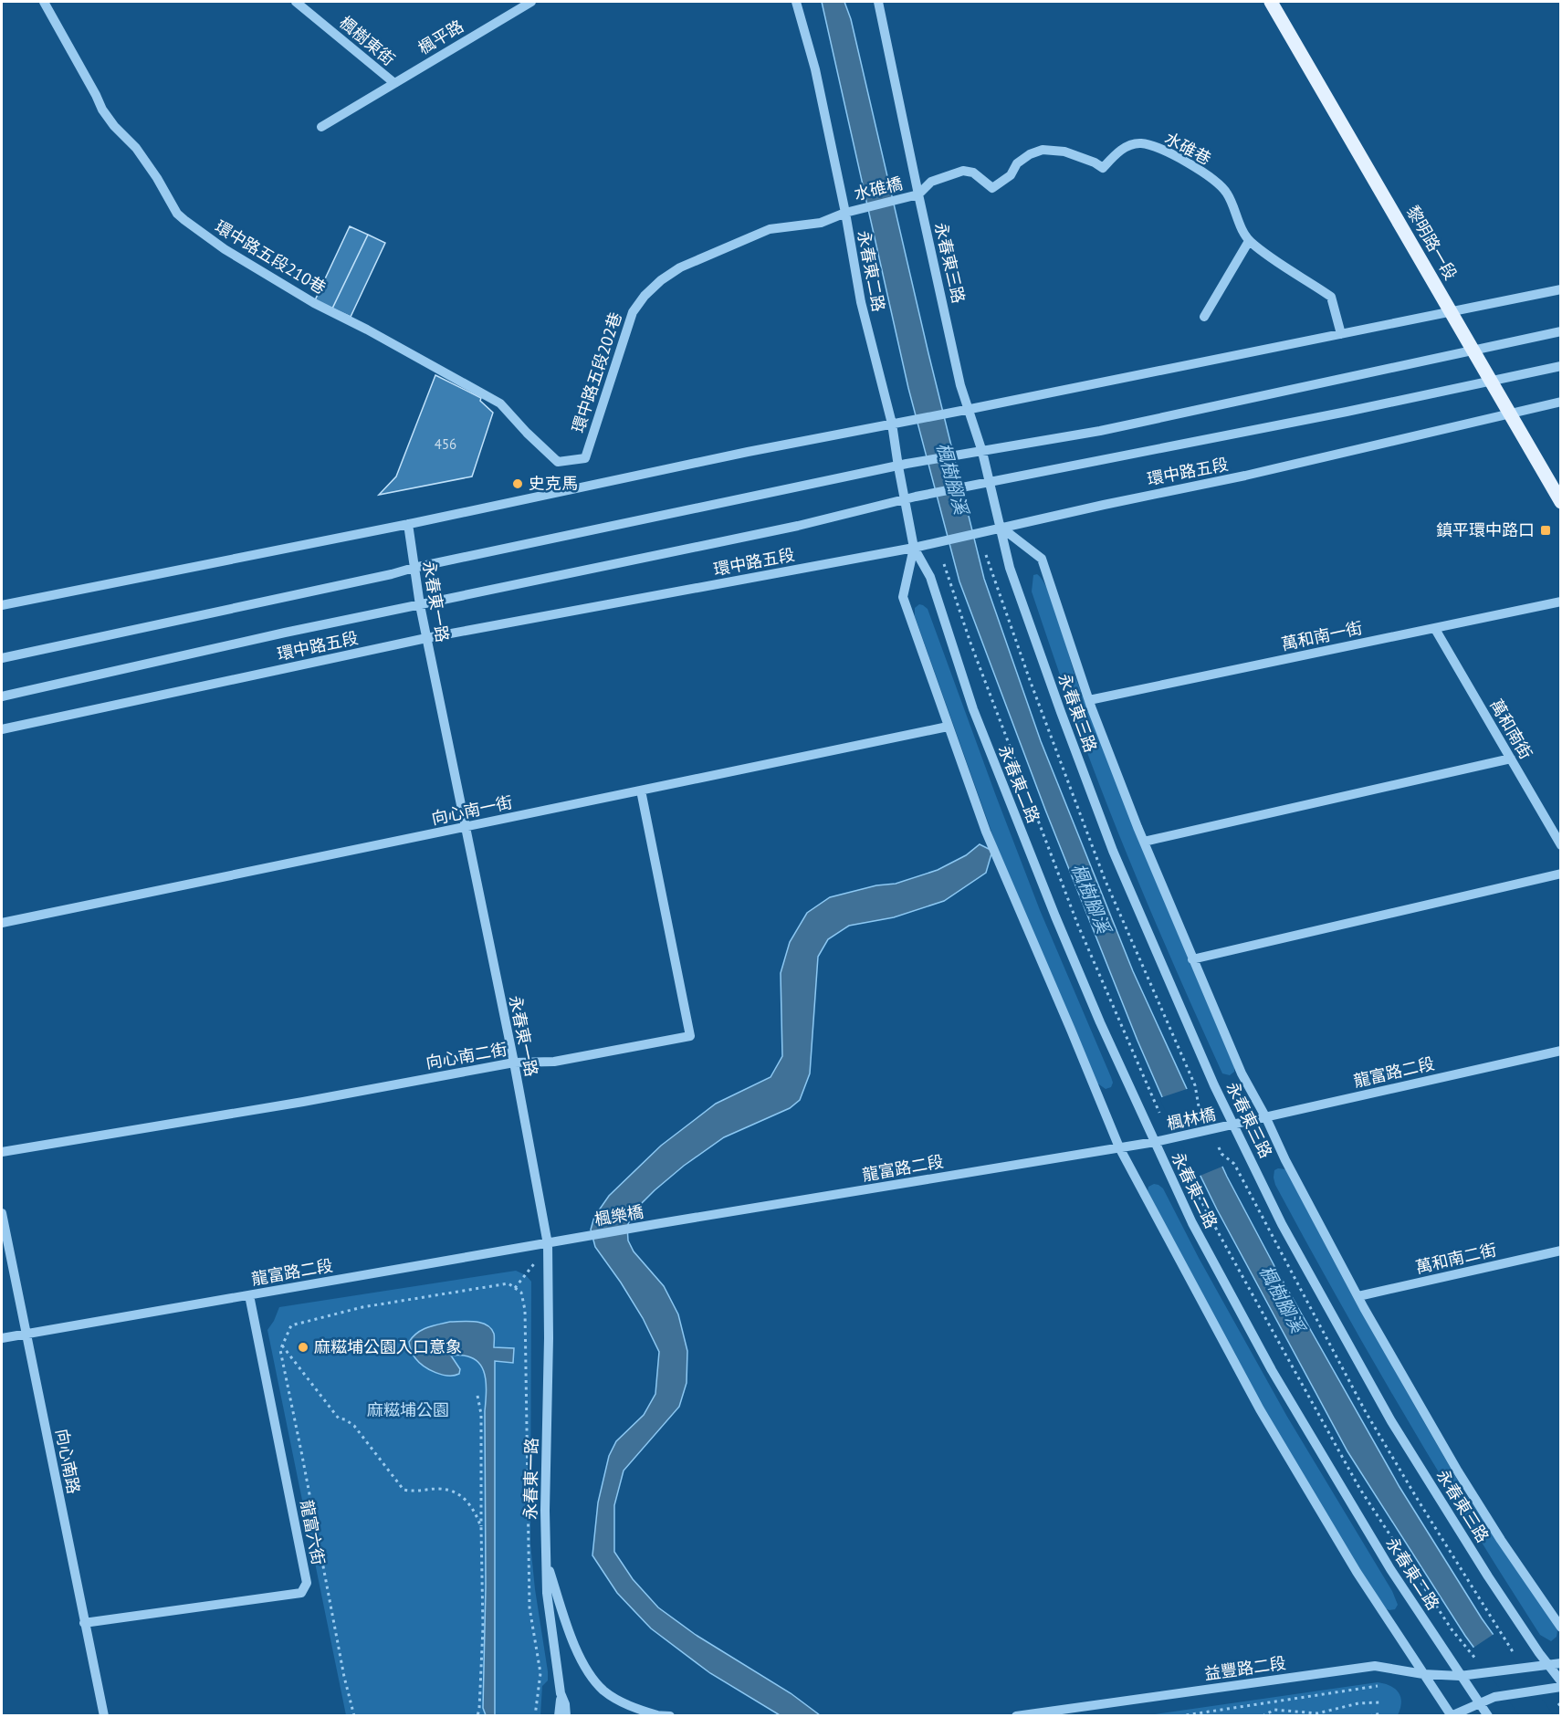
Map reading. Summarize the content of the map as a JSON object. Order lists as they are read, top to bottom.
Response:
{
  "streets": {
    "main road": ["黎明路一段"],
    "street": [
      "楓平路",
      "楓樹東街",
      "水碓巷",
      "水碓橋",
      "環中路五段210巷",
      "永春東三路",
      "永春東二路",
      "環中路五段202巷",
      "環中路五段",
      "永春東一路",
      "萬和南一街",
      "萬和南街",
      "向心南一街",
      "向心南二街",
      "龍富路二段",
      "楓林橋",
      "楓樂橋",
      "萬和南二街",
      "向心南路",
      "龍富六街",
      "益豐路二段"
    ]
  },
  "crossings": [
    ["楓平路", "楓樹東街"],
    ["水碓巷", "水碓橋"],
    ["水碓巷", "永春東三路"],
    ["水碓橋", "永春東三路"],
    ["水碓橋", "永春東二路"],
    ["水碓橋", "環中路五段202巷"],
    ["黎明路一段", "環中路五段"],
    ["環中路五段210巷", "環中路五段202巷"],
    ["永春東三路", "環中路五段"],
    ["永春東三路", "萬和南一街"],
    ["永春東三路", "龍富路二段"],
    ["永春東三路", "楓林橋"],
    ["永春東三路", "萬和南二街"],
    ["永春東三路", "益豐路二段"],
    ["永春東二路", "環中路五段202巷"],
    ["永春東二路", "環中路五段"],
    ["永春東二路", "向心南一街"],
    ["永春東二路", "龍富路二段"],
    ["永春東二路", "楓林橋"],
    ["永春東二路", "益豐路二段"],
    ["環中路五段", "永春東一路"],
    ["永春東一路", "向心南一街"],
    ["永春東一路", "向心南二街"],
    ["永春東一路", "龍富路二段"],
    ["萬和南一街", "萬和南街"],
    ["向心南一街", "向心南二街"],
    ["龍富路二段", "楓林橋"],
    ["龍富路二段", "楓樂橋"],
    ["龍富路二段", "向心南路"],
    ["龍富路二段", "龍富六街"],
    ["向心南路", "龍富六街"]
  ],
  "water": ["楓樹腳溪"],
  "parks": ["麻糍埔公園"],
  "places": {
    "other": ["史克馬", "麻糍埔公園入口意象"],
    "transit": ["鎮平環中路口"]
  },
  "house_numbers": ["456"]
}
